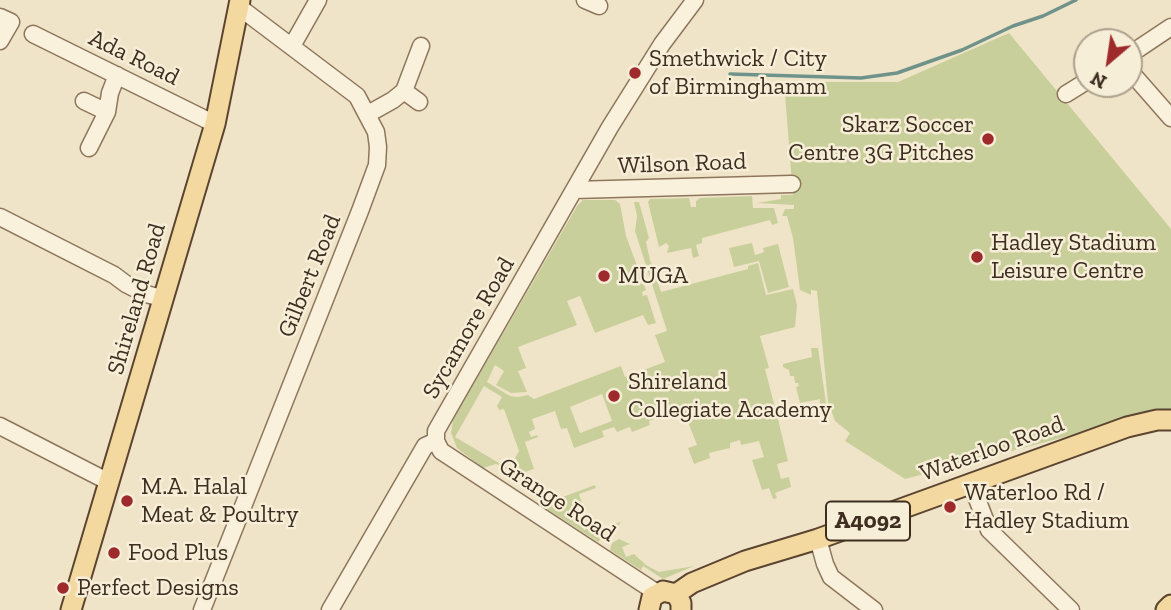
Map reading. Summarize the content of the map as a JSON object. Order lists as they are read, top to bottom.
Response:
{
  "streets": {
    "main road": ["Shireland Road", "Waterloo Road", "A4092"],
    "street": [
      "Ada Road",
      "Wilson Road",
      "Gilbert Road",
      "Sycamore Road",
      "Grange Road"
    ]
  },
  "crossings": [
    ["Ada Road", "Shireland Road"],
    ["Wilson Road", "Sycamore Road"],
    ["Gilbert Road", "Shireland Road"],
    ["Sycamore Road", "Grange Road"],
    ["Waterloo Road", "Grange Road"]
  ],
  "places": [
    "Smethwick / City of Birminghamm",
    "Skarz Soccer Centre 3G Pitches",
    "Hadley Stadium Leisure Centre",
    "MUGA",
    "Shireland Collegiate Academy",
    "M.A. Halal Meat & Poultry",
    "Waterloo Rd / Hadley Stadium",
    "Food Plus",
    "Perfect Designs"
  ],
  "north": "bottom left"
}
